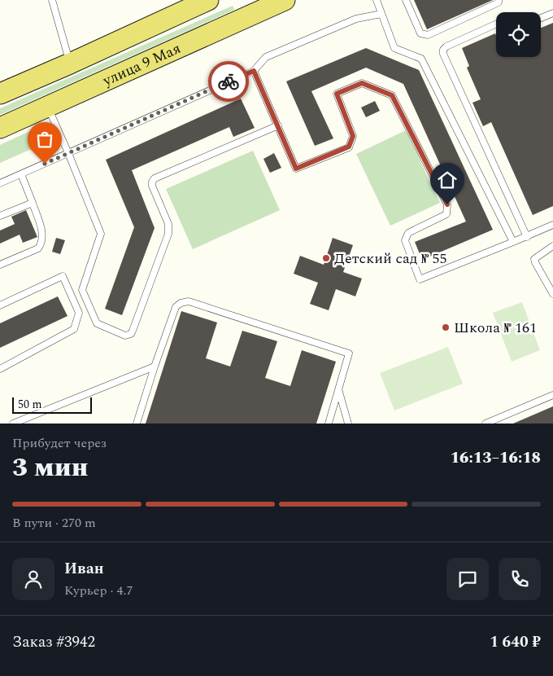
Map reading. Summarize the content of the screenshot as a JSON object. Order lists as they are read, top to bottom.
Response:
{
  "streets": {
    "main road": ["улица 9 Мая"]
  },
  "places": ["Детский сад № 55", "Школа № 161"],
  "scale_bar": "50 m",
  "page": {
    "scale": "50 m",
    "heading": ["3 мин", "Прибудет через", "16:13–16:18"],
    "panel": [
      "Иван",
      "Курьер · 4.7",
      "Заказ #3942",
      "1 640 ₽"
    ],
    "bar": "В пути · 270 m"
  }
}
